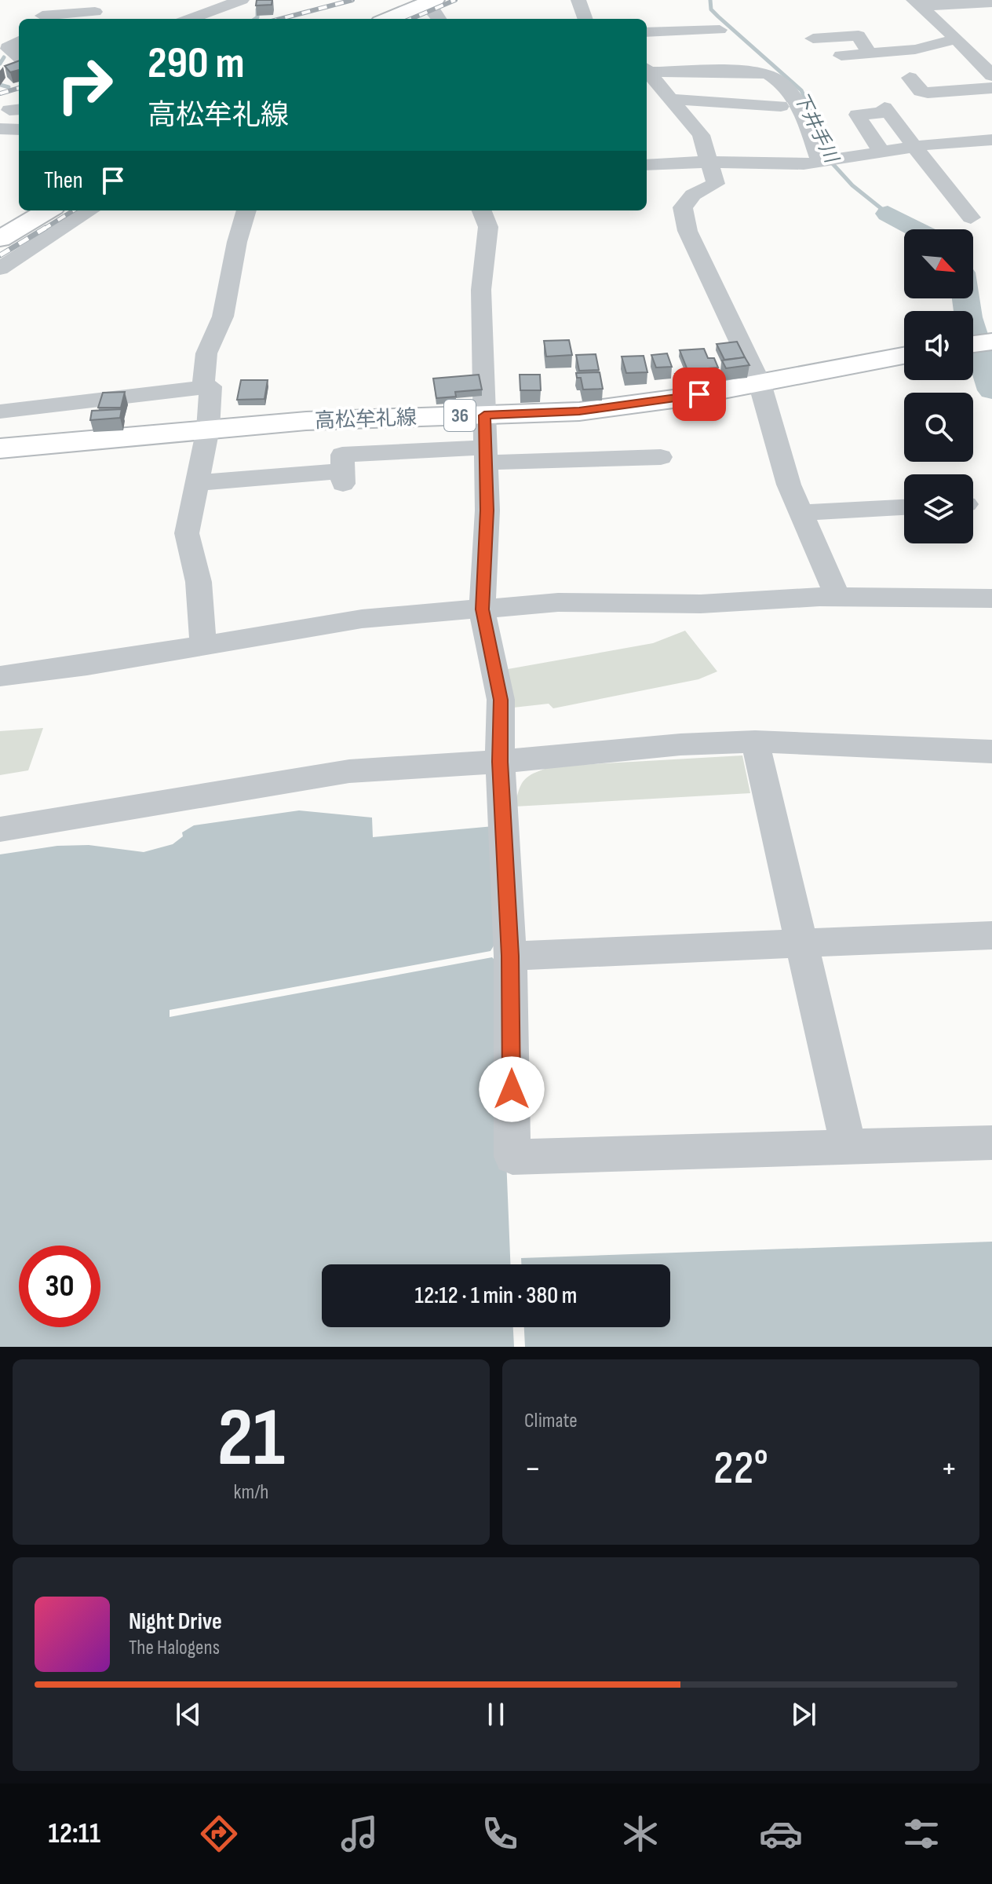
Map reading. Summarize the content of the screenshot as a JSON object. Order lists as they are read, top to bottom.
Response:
{
  "streets": {
    "main road": ["36", "高松牟礼線"]
  },
  "water": ["下井手川"],
  "north": "bottom right",
  "page": {
    "turn": ["290 m", "高松牟礼線"],
    "then": "Then",
    "limit": "30",
    "trip": "12:12 · 1 min · 380 m",
    "tile": [
      ["21", "km/h"],
      "Climate"
    ],
    "heat": ["−", "22°", "+"],
    "song": ["Night Drive", "The Halogens"],
    "tabs": "12:11"
  }
}
